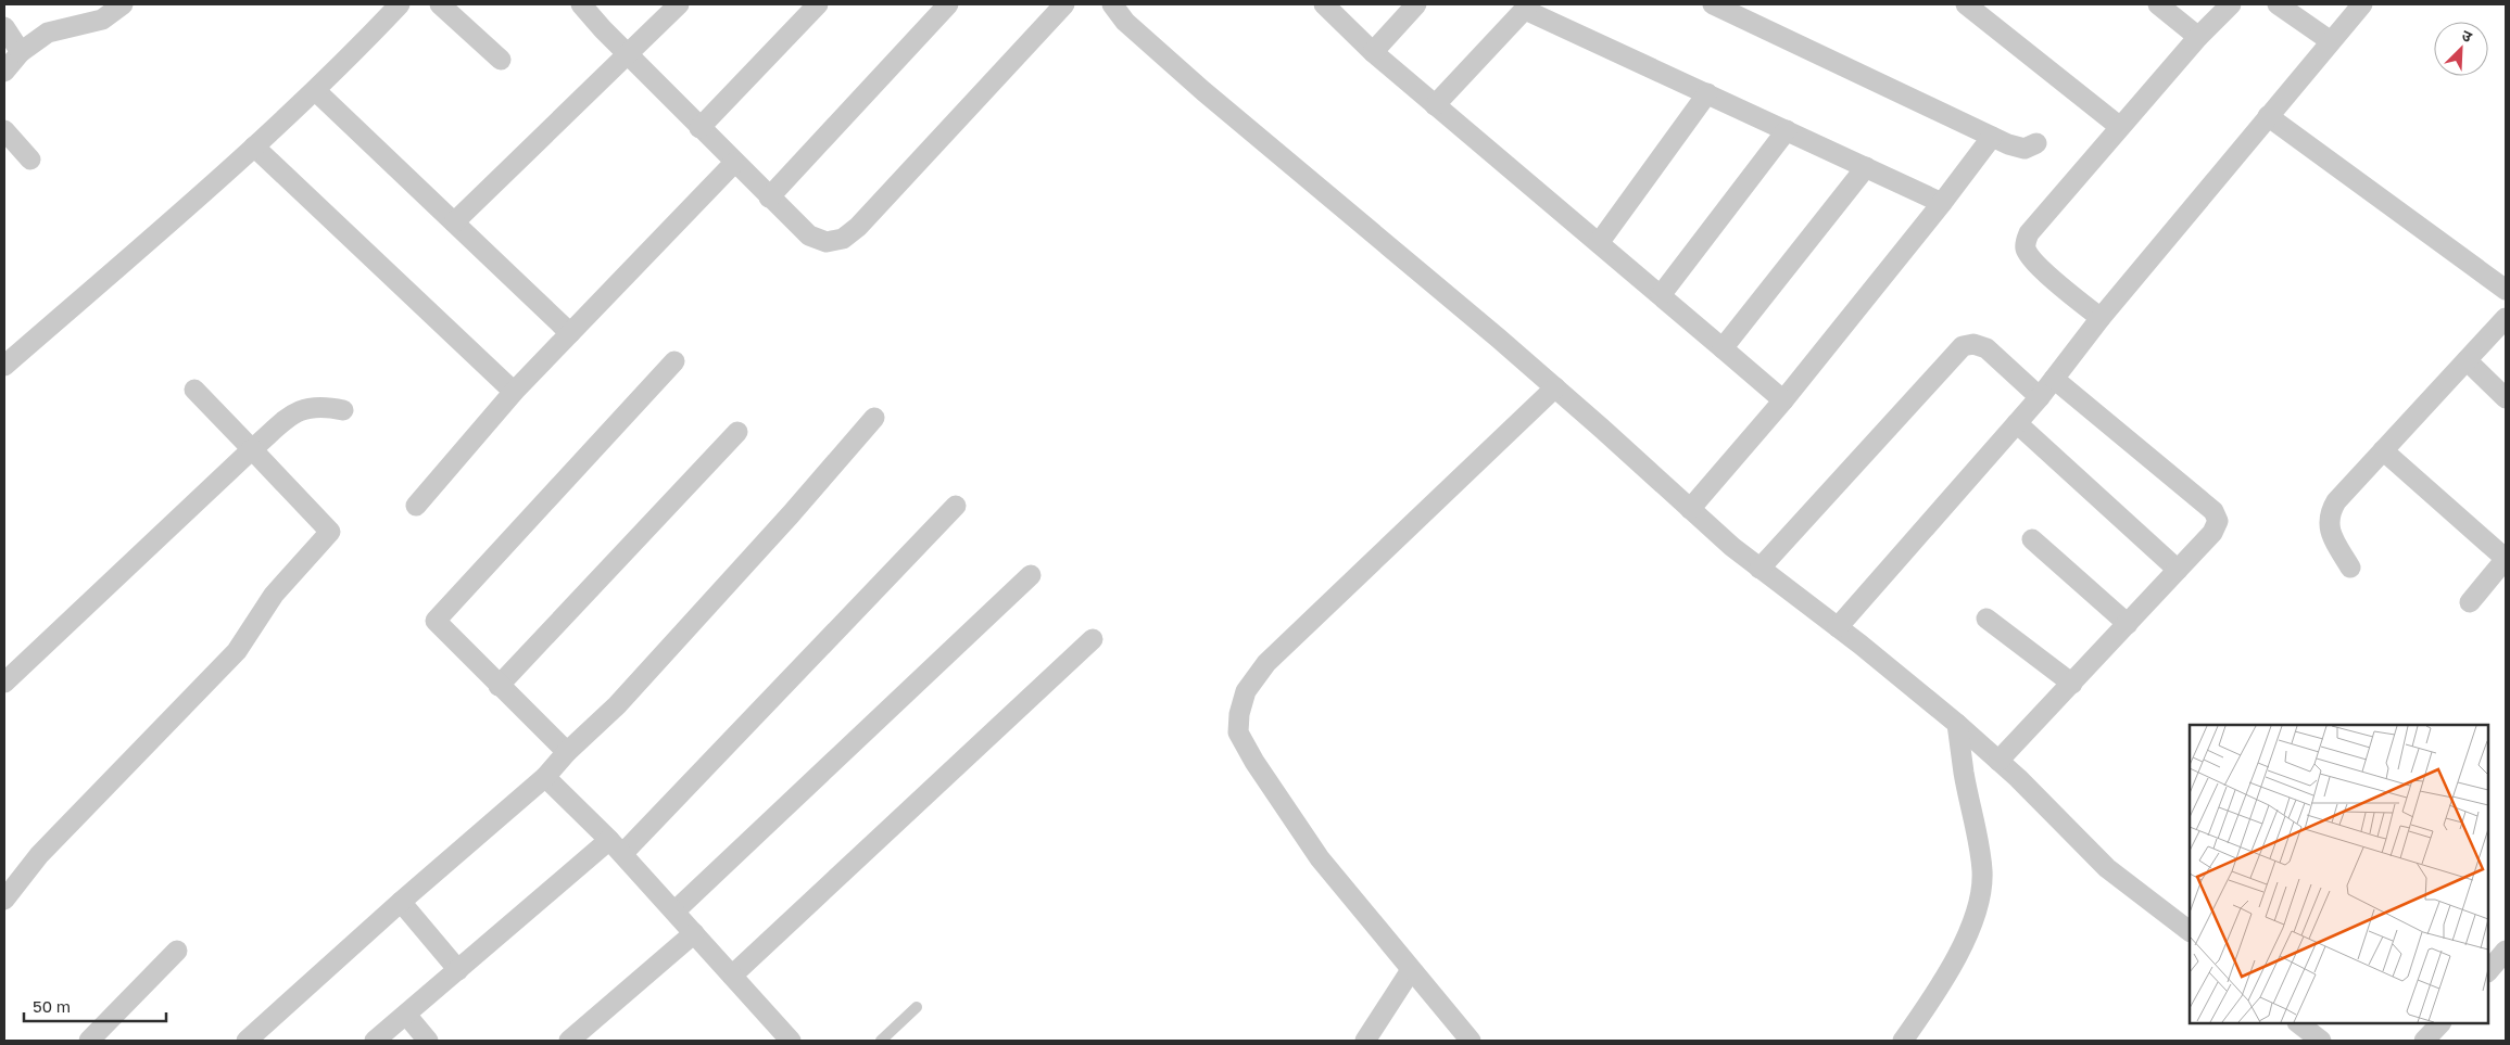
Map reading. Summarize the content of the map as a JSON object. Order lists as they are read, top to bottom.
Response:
{
  "scale_bar": "50 m",
  "north": "top right"
}
